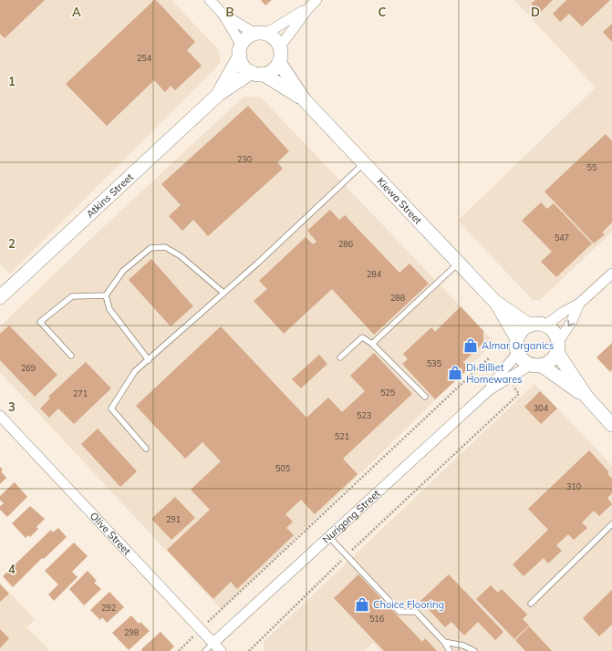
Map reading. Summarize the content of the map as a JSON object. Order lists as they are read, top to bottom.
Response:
{
  "streets": {
    "street": [
      "Atkins Street",
      "Kiewa Street",
      "Nurigong Street",
      "Olive Street"
    ]
  },
  "crossings": [
    ["Atkins Street", "Kiewa Street"],
    ["Kiewa Street", "Nurigong Street"],
    ["Nurigong Street", "Olive Street"]
  ],
  "places": {
    "shop": ["Almar Organics", "Di Billiet Homewares", "Choice Flooring"]
  },
  "house_numbers": [
    "254",
    "230",
    "55",
    "547",
    "286",
    "284",
    "288",
    "535",
    "269",
    "525",
    "271",
    "304",
    "523",
    "521",
    "505",
    "310",
    "291",
    "292",
    "516",
    "298"
  ],
  "grid": {
    "columns": [
      "A",
      "B",
      "C",
      "D"
    ],
    "rows": [
      "1",
      "2",
      "3",
      "4"
    ]
  }
}
